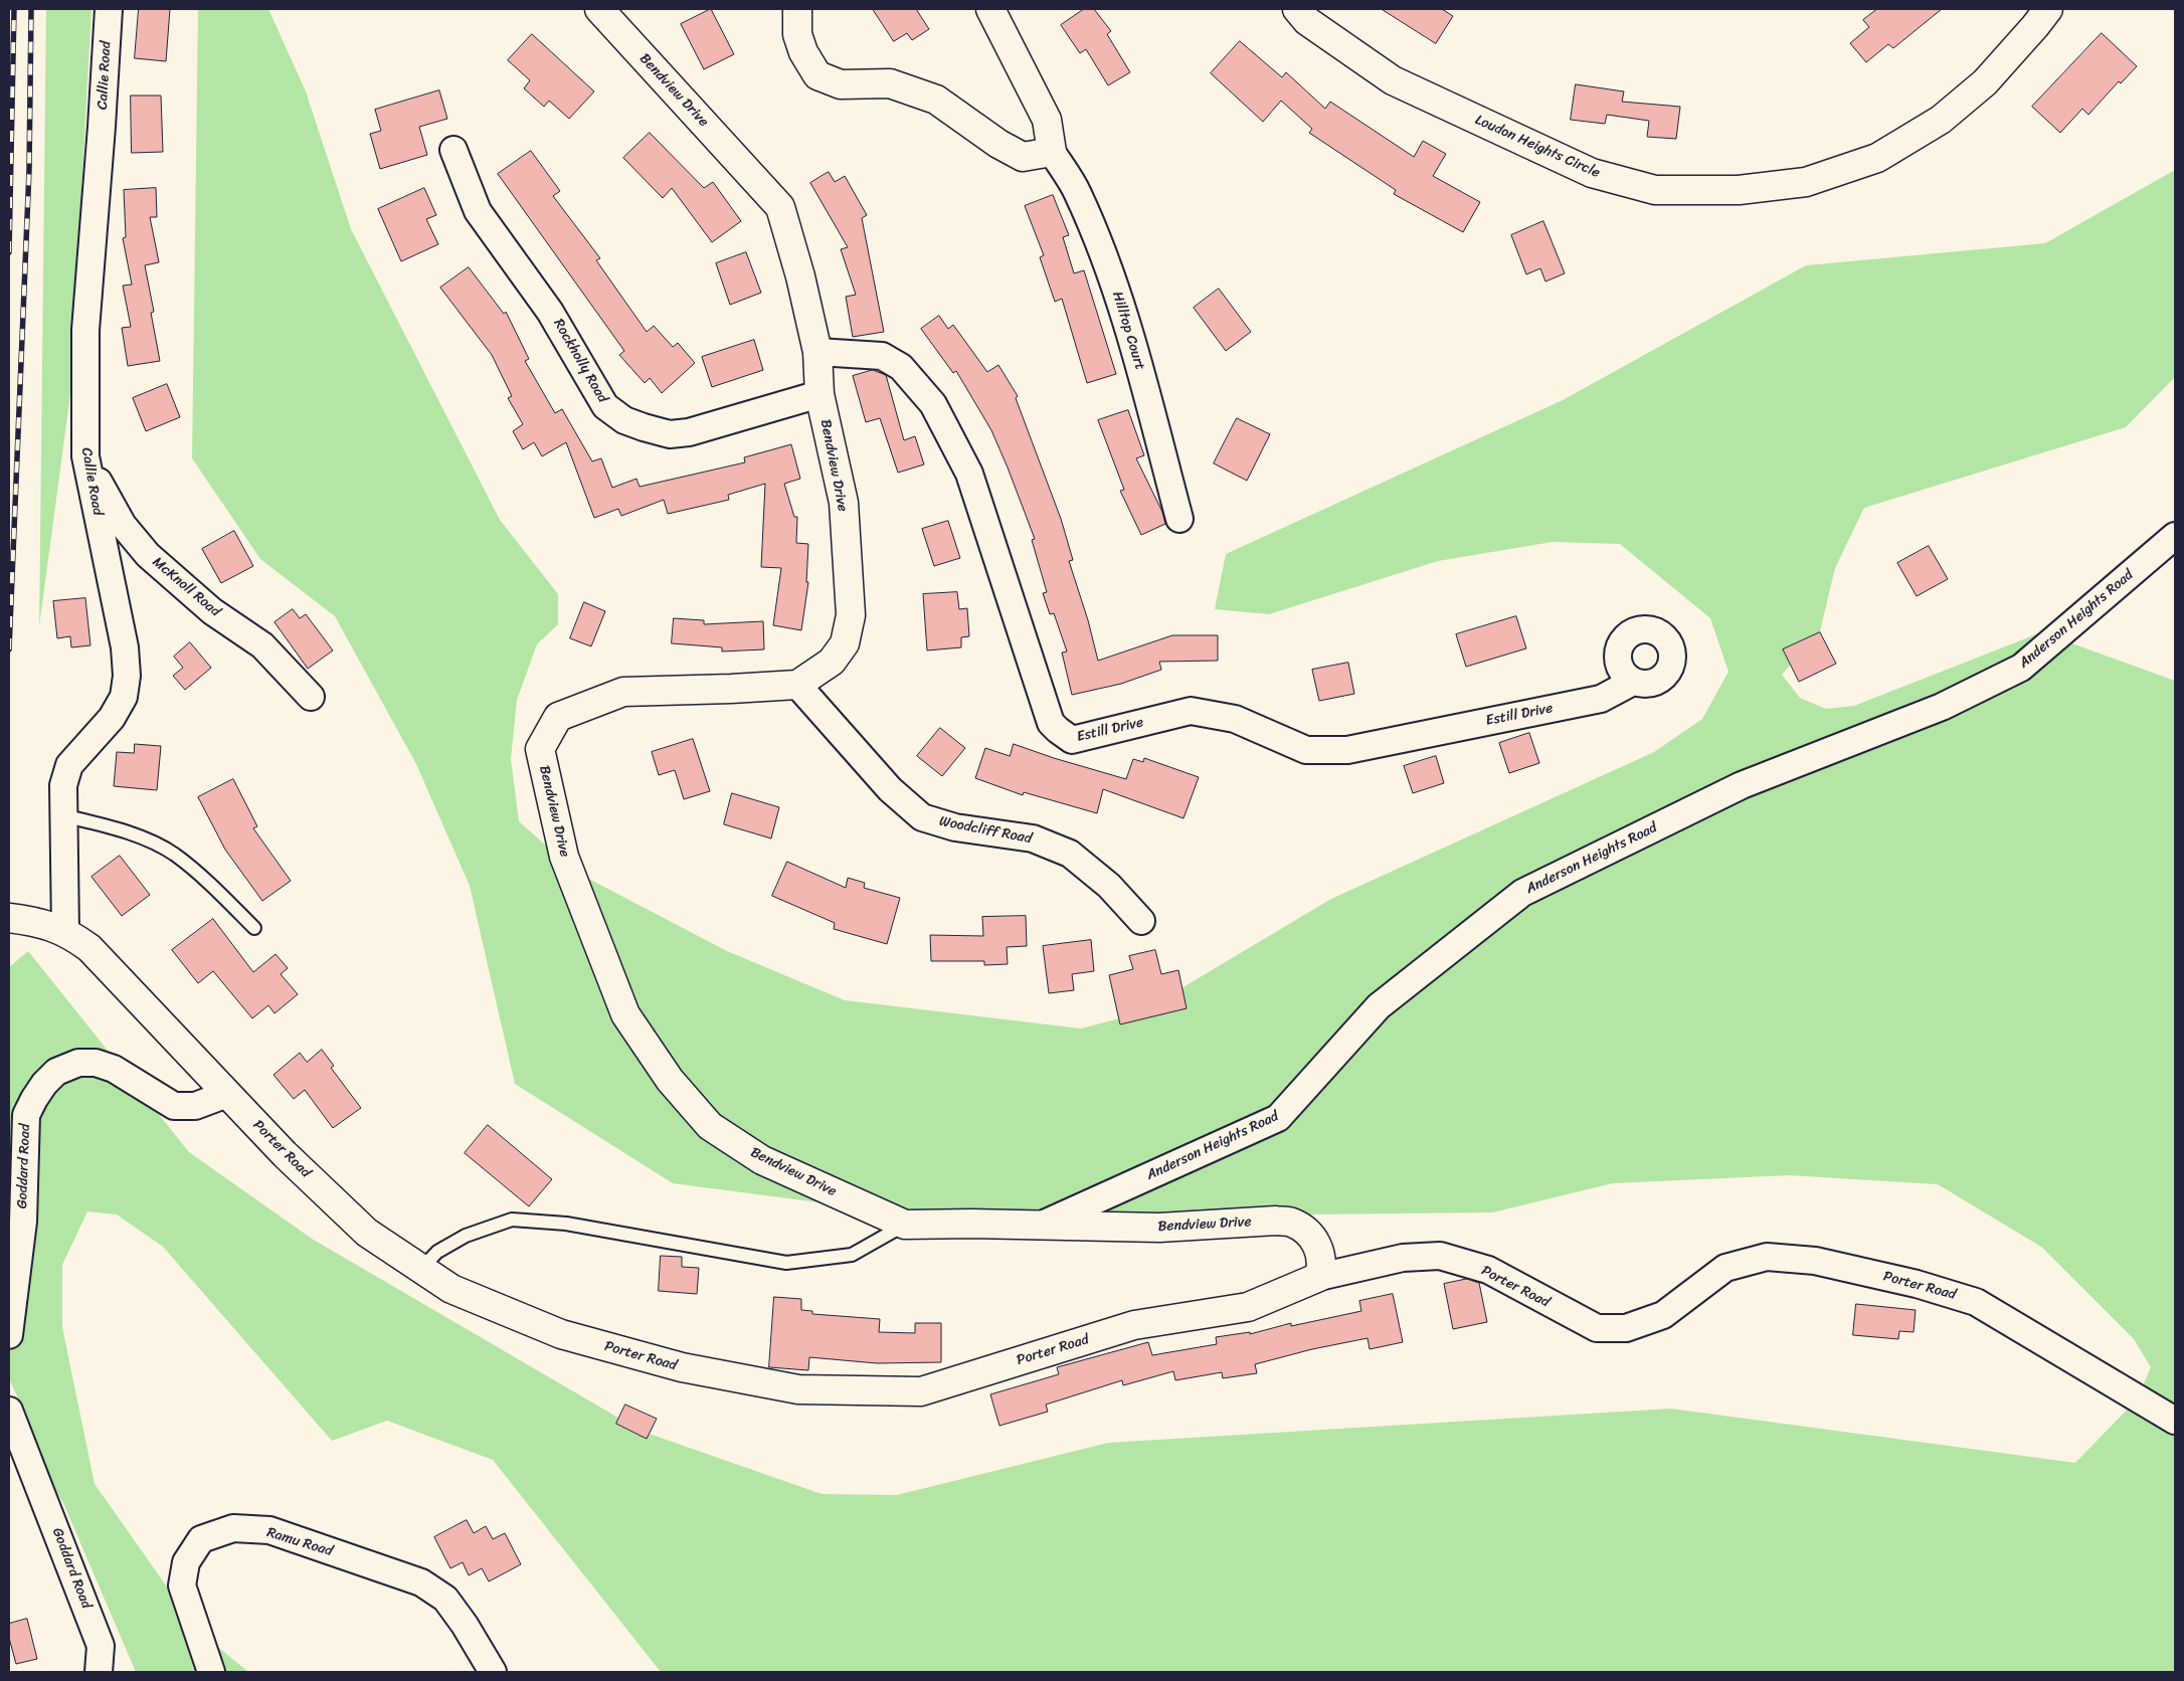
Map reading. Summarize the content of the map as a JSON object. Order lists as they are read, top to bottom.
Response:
{
  "streets": {
    "street": [
      "Callie Road",
      "Bendview Drive",
      "Loudon Heights Circle",
      "Hilltop Court",
      "Rockholly Road",
      "McKnoll Road",
      "Anderson Heights Road",
      "Estill Drive",
      "Woodcliff Road",
      "Porter Road",
      "Goddard Road",
      "Ramu Road"
    ]
  },
  "crossings": [
    ["Callie Road", "McKnoll Road"],
    ["Callie Road", "Porter Road"],
    ["Bendview Drive", "Rockholly Road"],
    ["Bendview Drive", "Anderson Heights Road"],
    ["Bendview Drive", "Estill Drive"],
    ["Bendview Drive", "Woodcliff Road"],
    ["Bendview Drive", "Porter Road"],
    ["Porter Road", "Goddard Road"]
  ]
}
